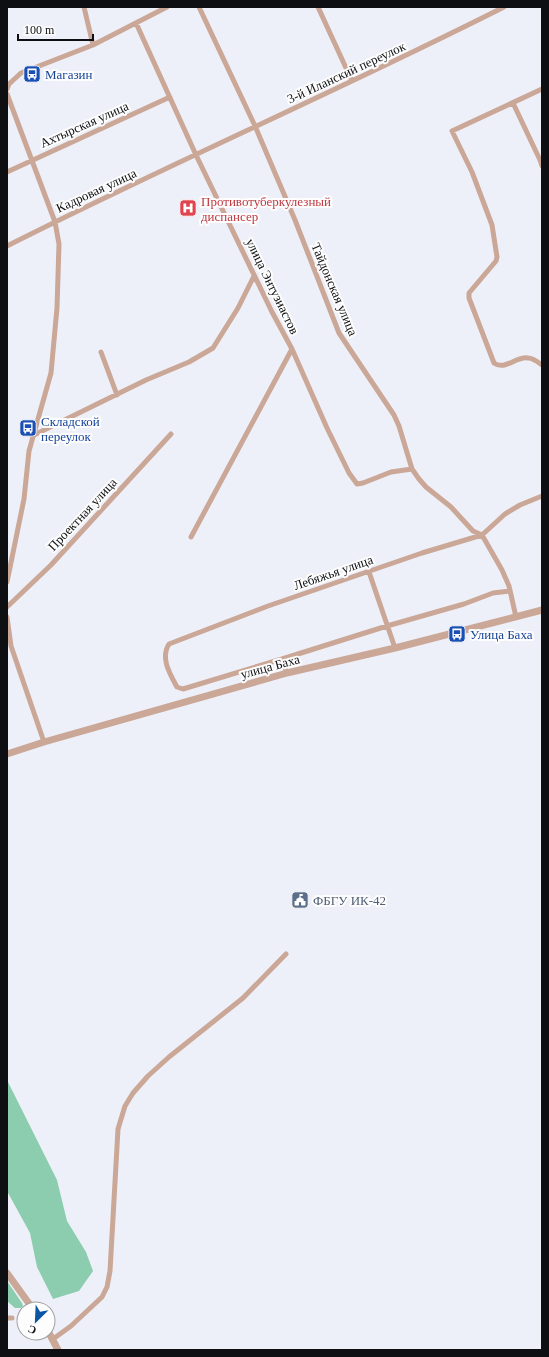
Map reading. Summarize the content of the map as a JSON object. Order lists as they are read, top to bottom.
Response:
{
  "streets": {
    "street": [
      "3-й Иланский переулок",
      "Ахтырская улица",
      "Кадровая улица",
      "улица Энтузиастов",
      "Тайдонская улица",
      "Проектная улица",
      "Лебяжья улица",
      "улица Баха"
    ]
  },
  "crossings": [
    ["3-й Иланский переулок", "Кадровая улица"],
    ["3-й Иланский переулок", "улица Энтузиастов"],
    ["3-й Иланский переулок", "Тайдонская улица"],
    ["Ахтырская улица", "улица Энтузиастов"],
    ["Кадровая улица", "улица Энтузиастов"],
    ["улица Энтузиастов", "Тайдонская улица"],
    ["Тайдонская улица", "Лебяжья улица"],
    ["Тайдонская улица", "улица Баха"]
  ],
  "places": {
    "bus stop": ["Магазин", "Складской переулок", "Улица Баха"],
    "hospital": ["Противотуберкулезный диспансер"],
    "public building": ["ФБГУ ИК-42"]
  },
  "scale_bar": "100 m",
  "north": "bottom left"
}
